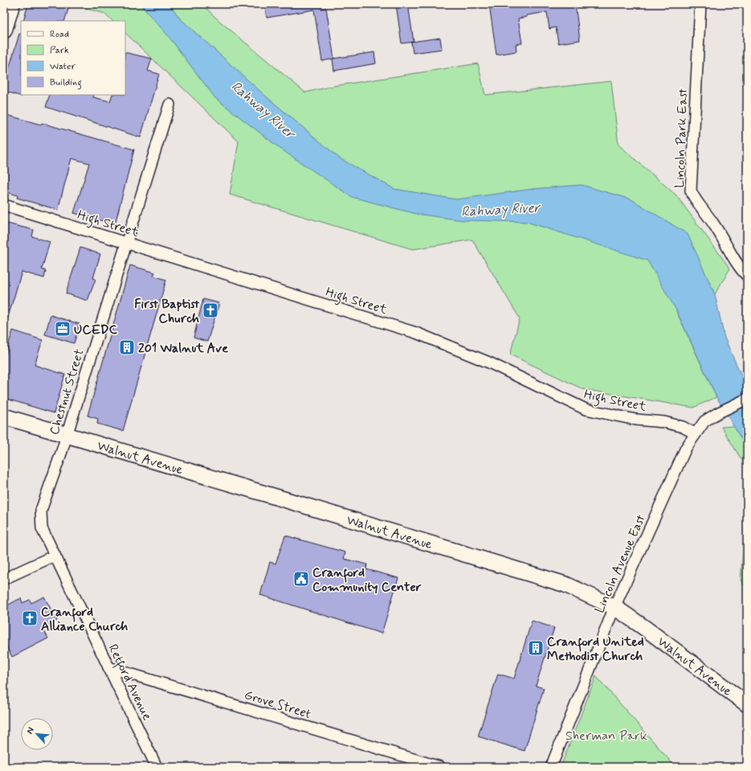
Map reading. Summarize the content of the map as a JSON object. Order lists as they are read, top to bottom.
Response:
{
  "streets": {
    "street": [
      "Lincoln Park East",
      "High Street",
      "Chestnut Street",
      "Walnut Avenue",
      "Lincoln Avenue East",
      "Retford Avenue",
      "Grove Street"
    ]
  },
  "crossings": [
    ["High Street", "Chestnut Street"],
    ["High Street", "Lincoln Avenue East"],
    ["Chestnut Street", "Walnut Avenue"],
    ["Chestnut Street", "Retford Avenue"],
    ["Walnut Avenue", "Lincoln Avenue East"],
    ["Retford Avenue", "Grove Street"]
  ],
  "water": ["Rahway River"],
  "parks": ["Sherman Park"],
  "places": {
    "church": ["First Baptist Church", "Cranford Alliance Church"],
    "office": ["UCEDC"],
    "building": ["201 Walnut Ave", "Cranford United Methodist Church"],
    "public building": ["Cranford Community Center"]
  },
  "legend": [
    "Road",
    "Park",
    "Water",
    "Building"
  ],
  "north": "top left"
}
